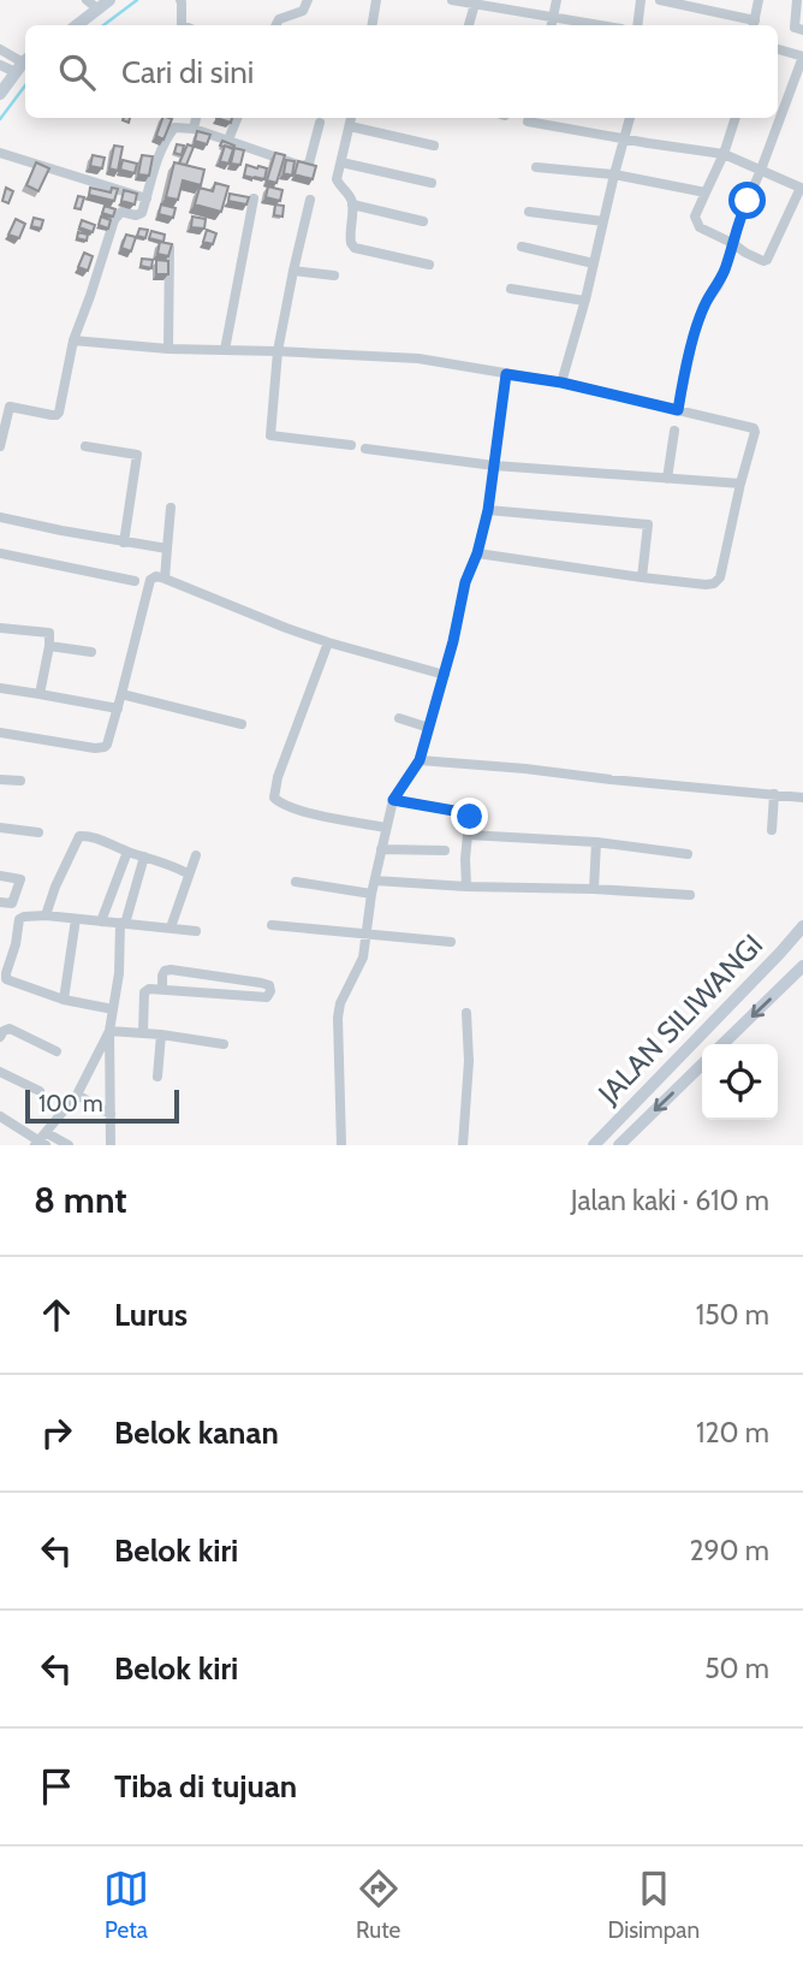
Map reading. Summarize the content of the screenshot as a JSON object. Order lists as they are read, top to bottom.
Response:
{
  "streets": {
    "main road": ["JALAN SILIWANGI"]
  },
  "scale_bar": "100 m",
  "page": {
    "search": "Cari di sini",
    "scale": "100 m",
    "heading": ["8 mnt", "Jalan kaki · 610 m"],
    "list": [
      ["Lurus", "150 m"],
      ["Belok kanan", "120 m"],
      ["Belok kiri", "290 m"],
      ["Belok kiri", "50 m"],
      "Tiba di tujuan"
    ],
    "nav": ["Peta", "Rute", "Disimpan"]
  }
}
